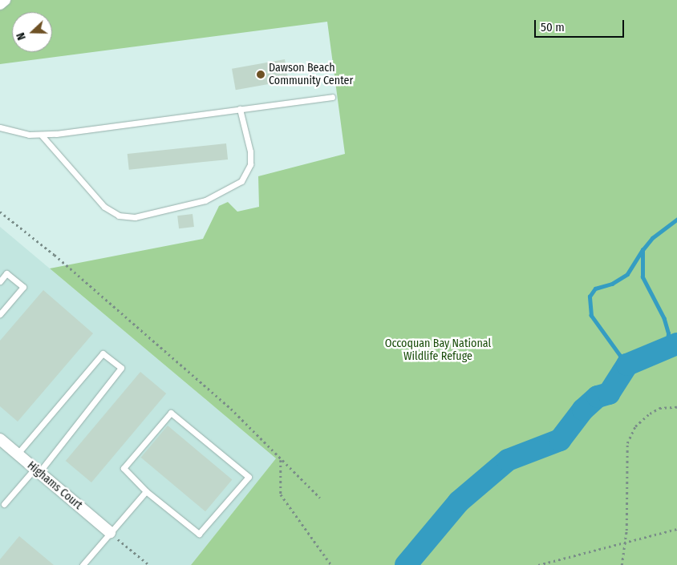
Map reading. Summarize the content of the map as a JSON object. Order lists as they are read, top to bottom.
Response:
{
  "streets": {
    "street": ["Highams Court"]
  },
  "parks": ["Occoquan Bay National Wildlife Refuge"],
  "places": ["Dawson Beach Community Center"],
  "scale_bar": "50 m",
  "north": "left"
}
